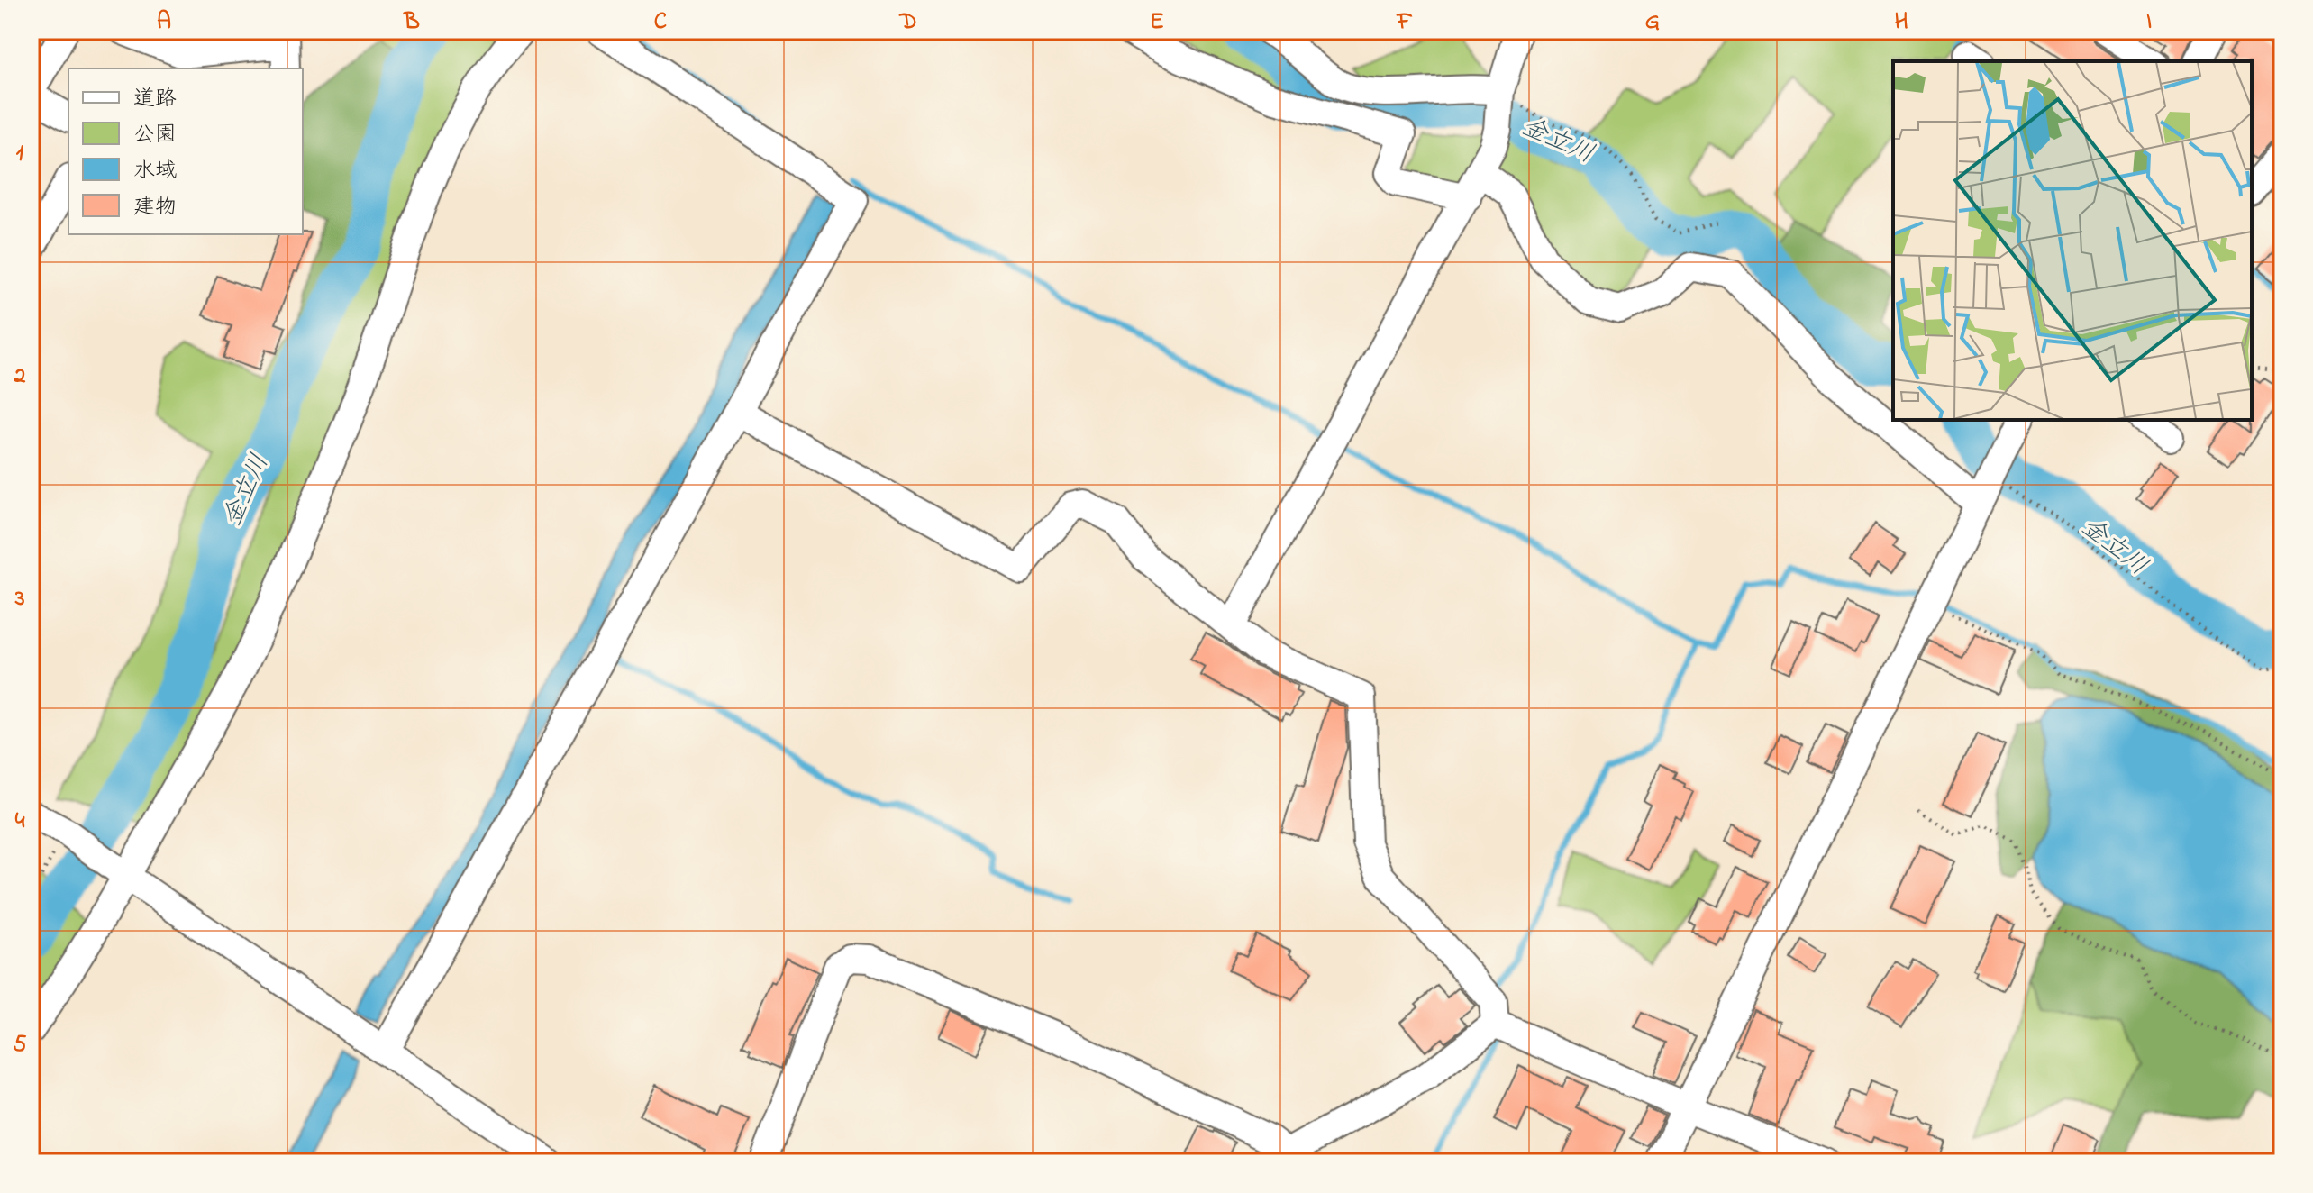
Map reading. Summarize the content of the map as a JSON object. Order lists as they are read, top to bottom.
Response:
{
  "water": ["金立川"],
  "legend": [
    "道路",
    "公園",
    "水域",
    "建物"
  ],
  "grid": {
    "columns": [
      "A",
      "B",
      "C",
      "D",
      "E",
      "F",
      "G",
      "H",
      "I"
    ],
    "rows": [
      "1",
      "2",
      "3",
      "4",
      "5"
    ]
  }
}
